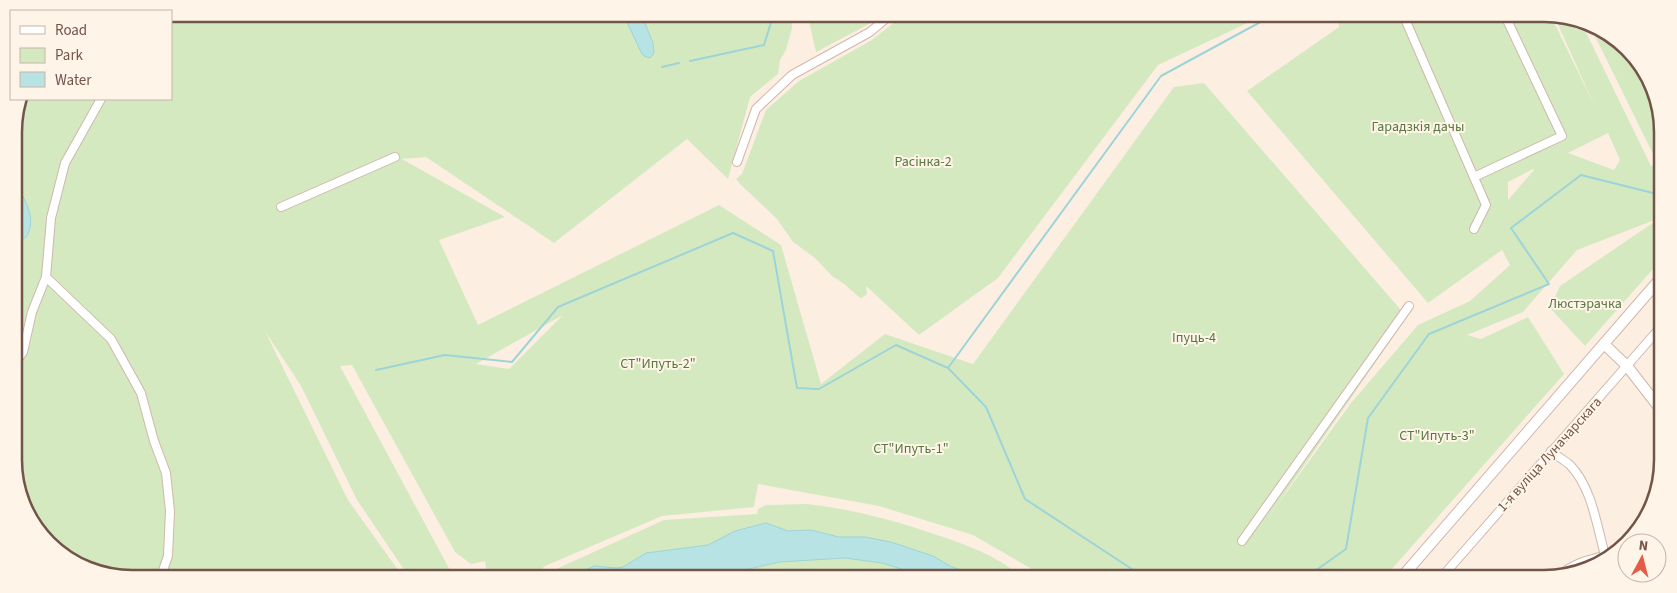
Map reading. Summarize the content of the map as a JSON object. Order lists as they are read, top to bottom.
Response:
{
  "streets": {
    "street": ["1-я вуліца Луначарскага"]
  },
  "parks": [
    "Гарадзкія дачы",
    "Расінка-2",
    "Люстэрачка",
    "Іпуць-4",
    "СТ\"Ипуть-2\"",
    "СТ\"Ипуть-3\"",
    "СТ\"Ипуть-1\""
  ],
  "legend": ["Road", "Park", "Water"],
  "north": "top"
}
